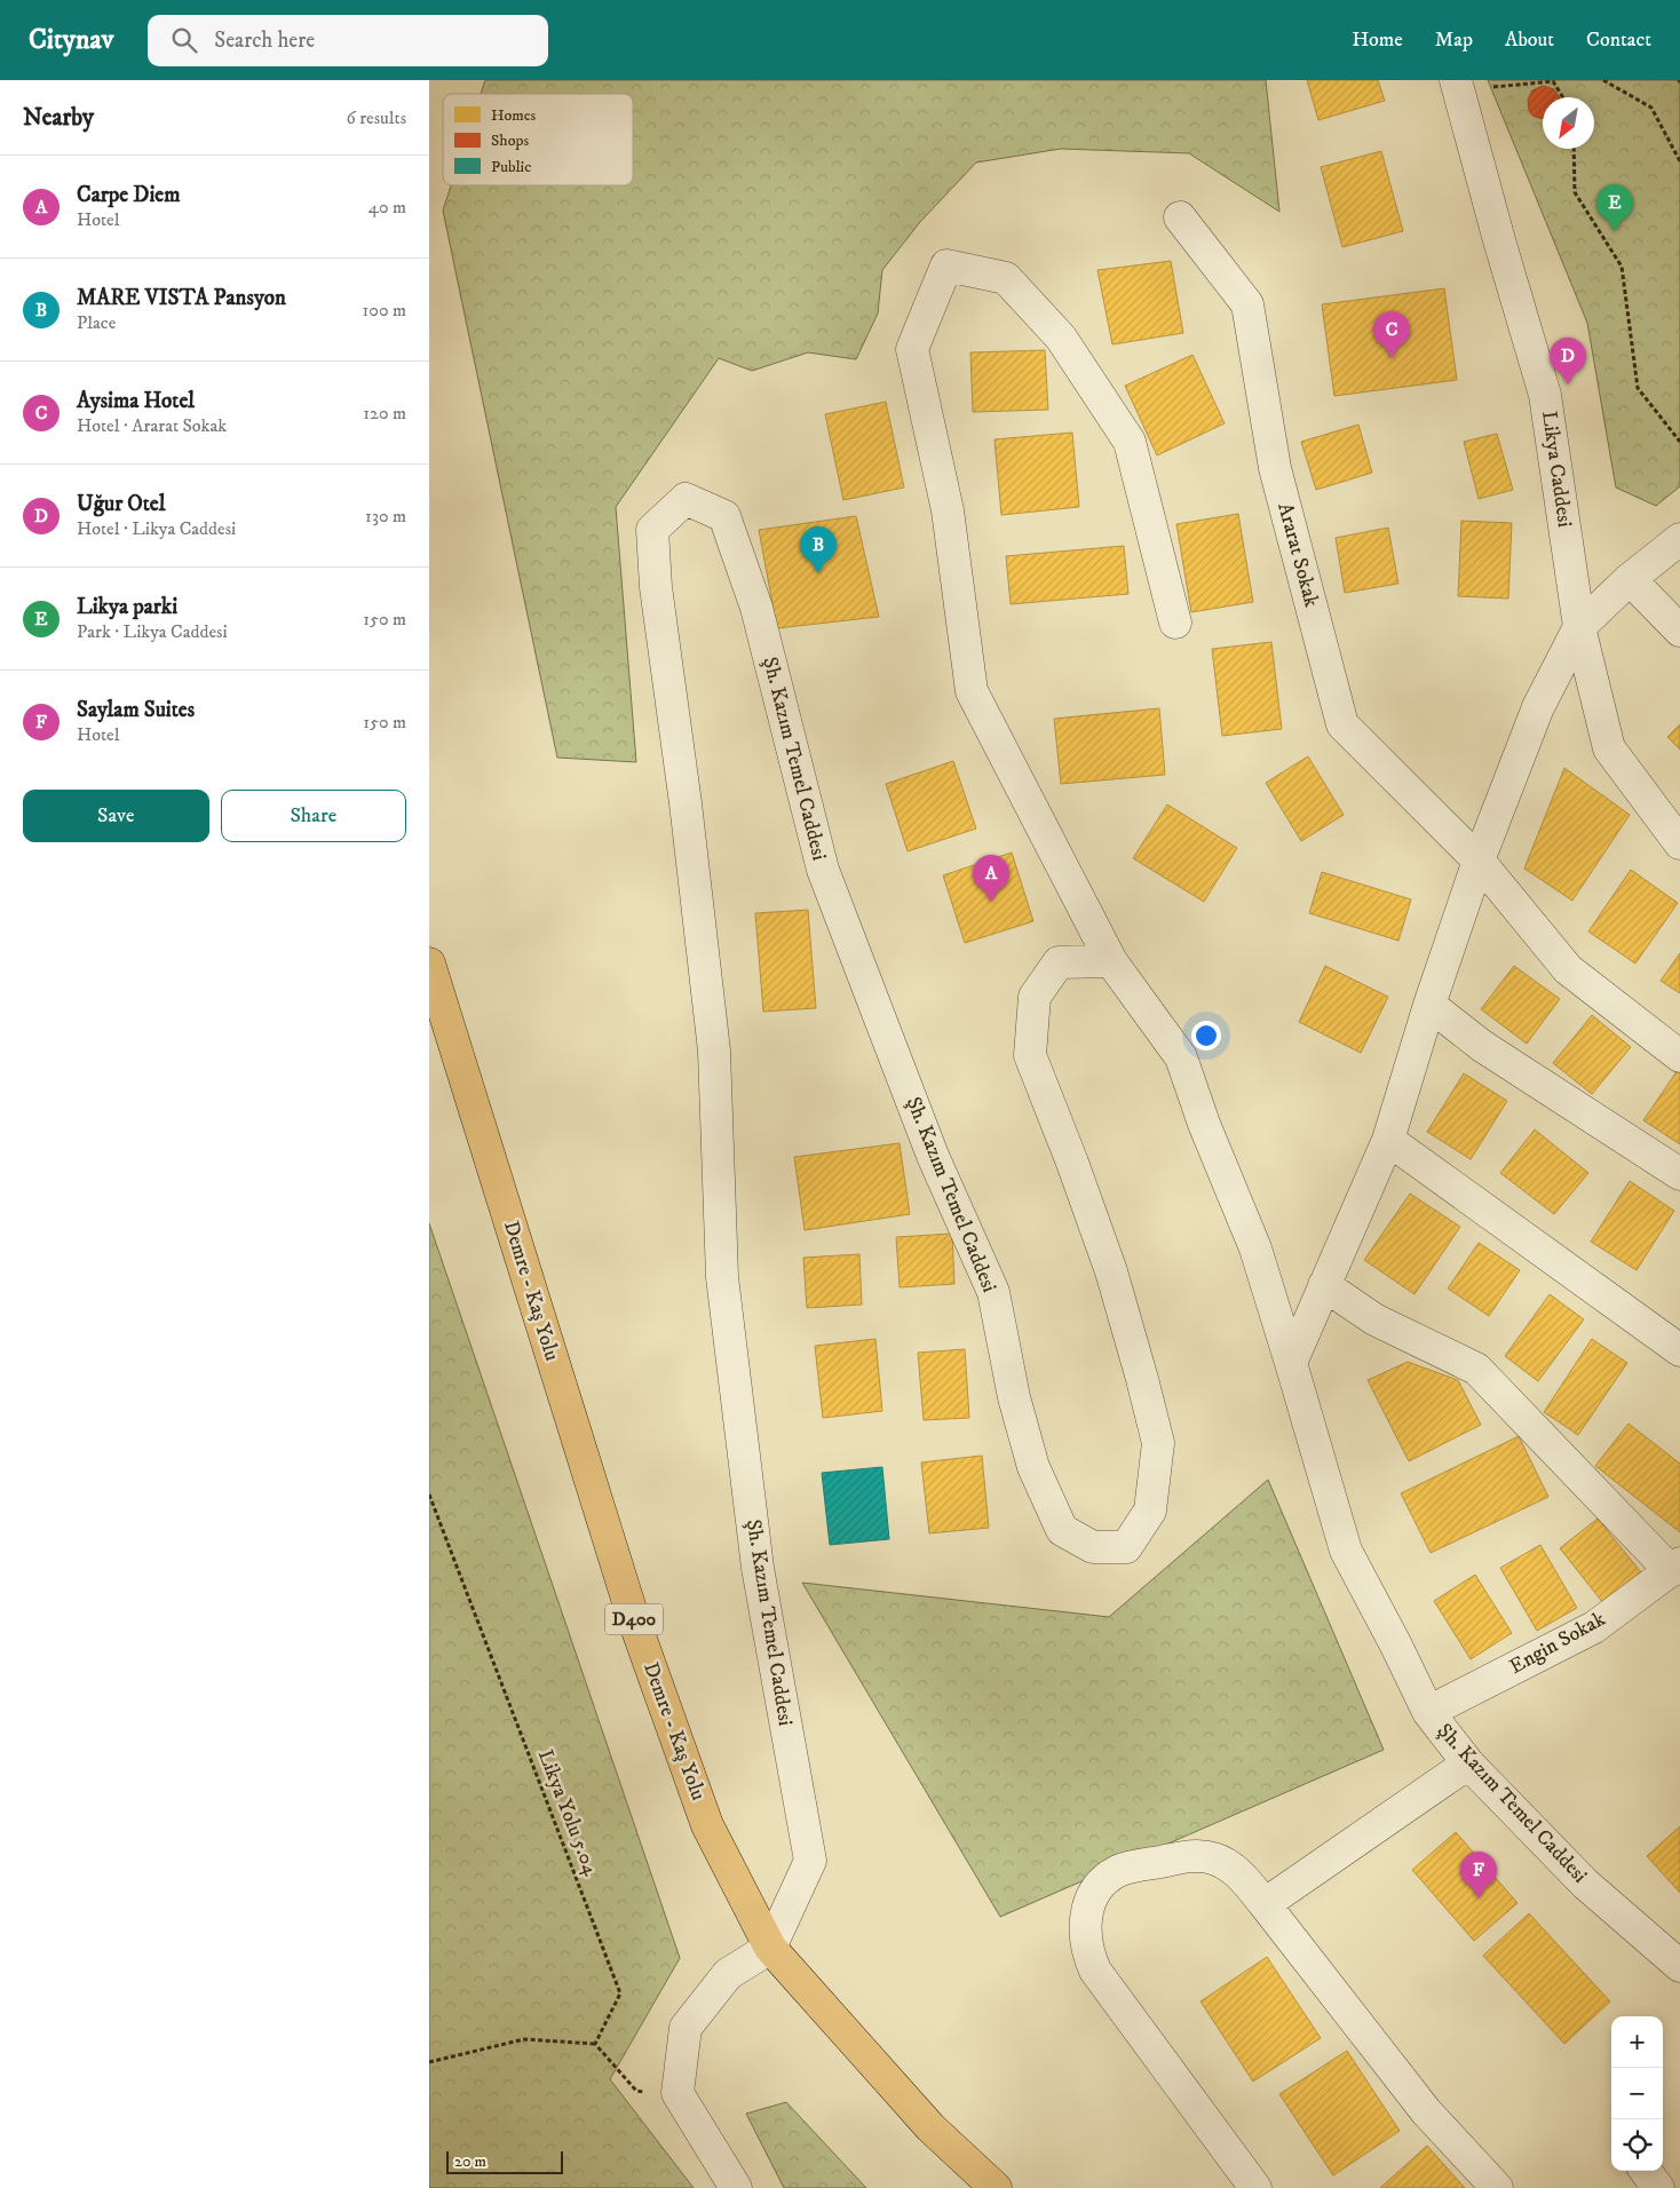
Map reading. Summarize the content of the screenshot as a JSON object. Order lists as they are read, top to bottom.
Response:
{
  "streets": {
    "highway": ["Demre - Kaş Yolu", "D400"],
    "street": [
      "Likya Caddesi",
      "Ararat Sokak",
      "Şh. Kazım Temel Caddesi",
      "Engin Sokak"
    ],
    "path": ["Likya Yolu 5.04"]
  },
  "crossings": [
    ["Şh. Kazım Temel Caddesi", "Demre - Kaş Yolu"],
    ["Şh. Kazım Temel Caddesi", "Engin Sokak"]
  ],
  "legend": ["Homes", "Shops", "Public"],
  "scale_bar": "20 m",
  "north": "bottom left",
  "page": {
    "header": "Citynav",
    "search": "Search here",
    "nav": [
      "Home",
      "Map",
      "About",
      "Contact"
    ],
    "heading": ["Nearby", "6 results"],
    "list": [
      {
        "mark": "A",
        "name": "Carpe Diem",
        "note": "Hotel",
        "value": "40 m"
      },
      {
        "mark": "B",
        "name": "MARE VISTA Pansyon",
        "note": "Place",
        "value": "100 m"
      },
      {
        "mark": "C",
        "name": "Aysima Hotel",
        "note": "Hotel · Ararat Sokak",
        "value": "120 m"
      },
      {
        "mark": "D",
        "name": "Uğur Otel",
        "note": "Hotel · Likya Caddesi",
        "value": "130 m"
      },
      {
        "mark": "E",
        "name": "Likya parki",
        "note": "Park · Likya Caddesi",
        "value": "150 m"
      },
      {
        "mark": "F",
        "name": "Saylam Suites",
        "note": "Hotel",
        "value": "150 m"
      }
    ],
    "pins": [
      "E",
      "C",
      "D",
      "B",
      "A",
      "F"
    ],
    "buttons": ["Save", "Share"],
    "map_buttons": ["+", "−"],
    "scale": "20 m"
  }
}
